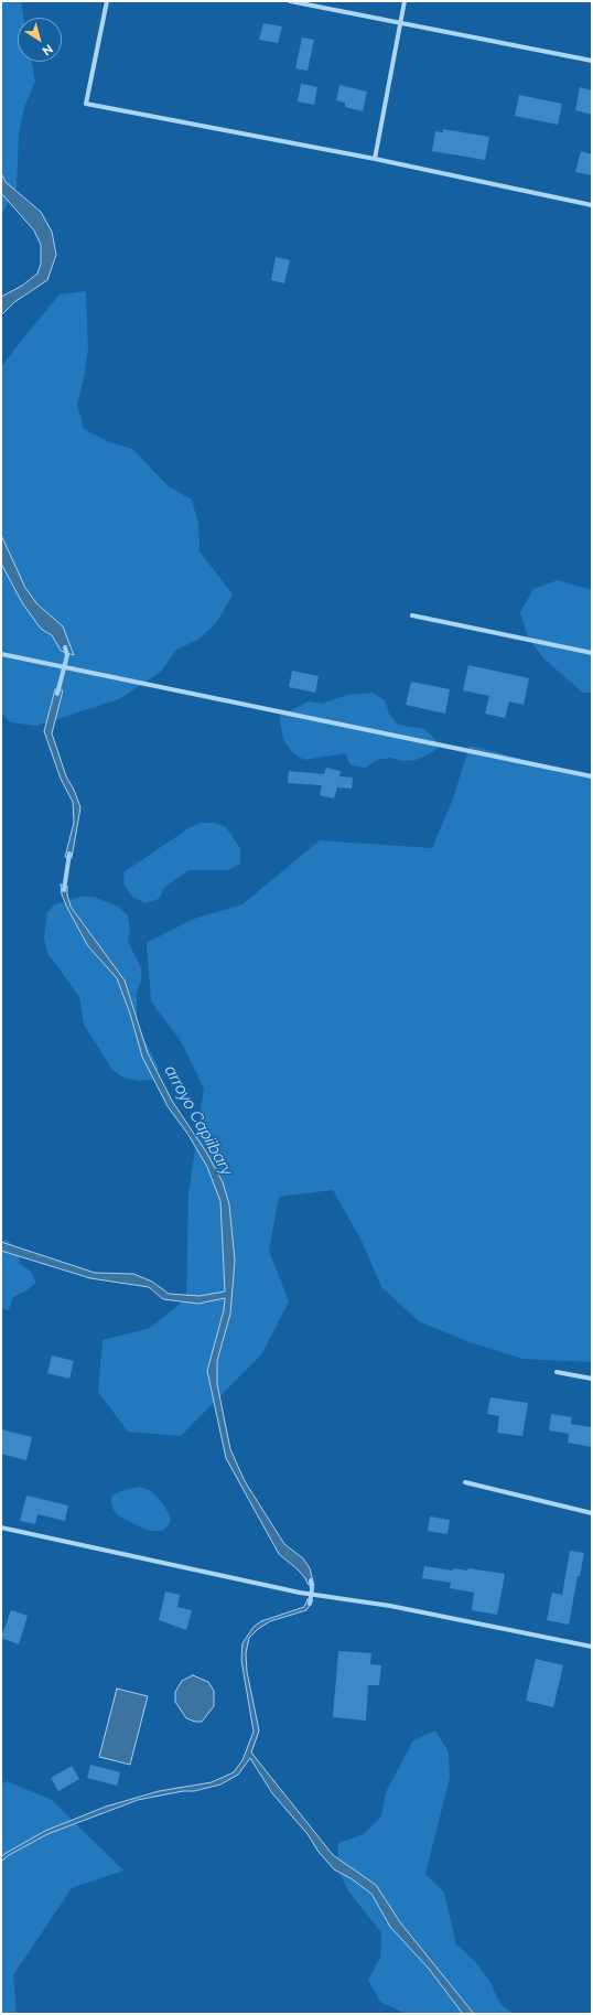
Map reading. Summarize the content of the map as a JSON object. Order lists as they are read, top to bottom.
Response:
{
  "water": ["arroyo Capiibary"],
  "north": "bottom right"
}
